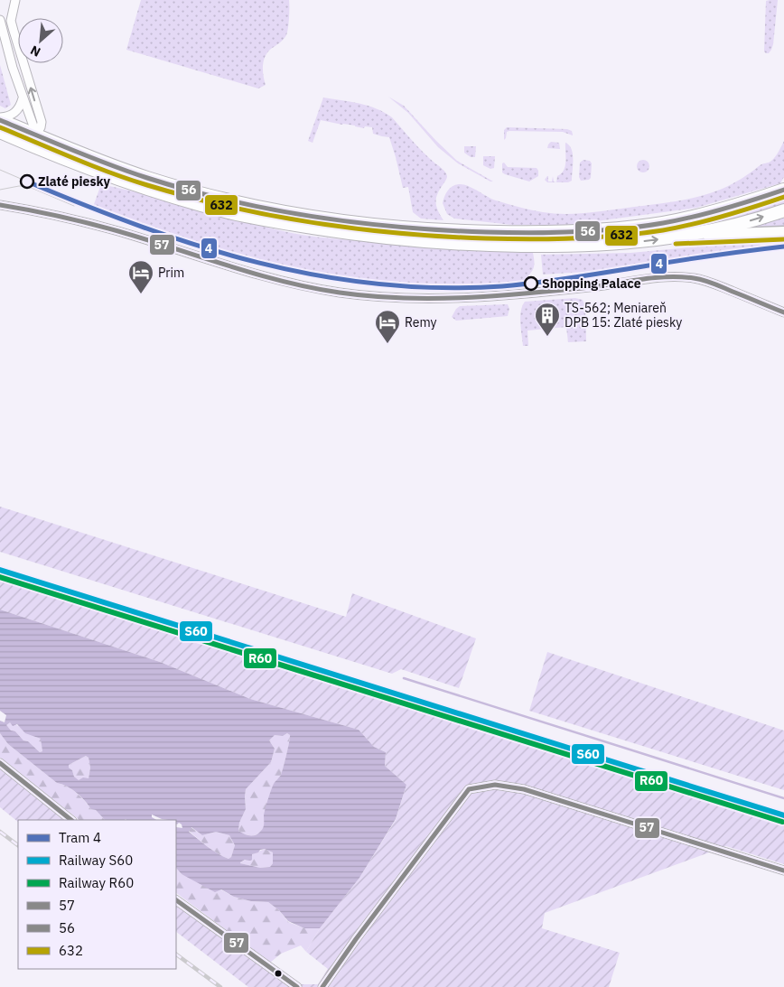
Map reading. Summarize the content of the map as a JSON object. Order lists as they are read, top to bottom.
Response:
{
  "places": {
    "other": ["Zlaté piesky", "Shopping Palace"],
    "hotel": ["Prim", "Remy"],
    "building": ["TS-562; Meniareň DPB 15: Zlaté piesky"]
  },
  "lines": [
    "transit line 56",
    "transit line 632",
    "tram line 4",
    "transit line 57",
    "rail line S60",
    "rail line R60"
  ],
  "legend": [
    "Tram 4",
    "Railway S60",
    "Railway R60",
    "57",
    "56",
    "632"
  ],
  "north": "bottom left"
}
